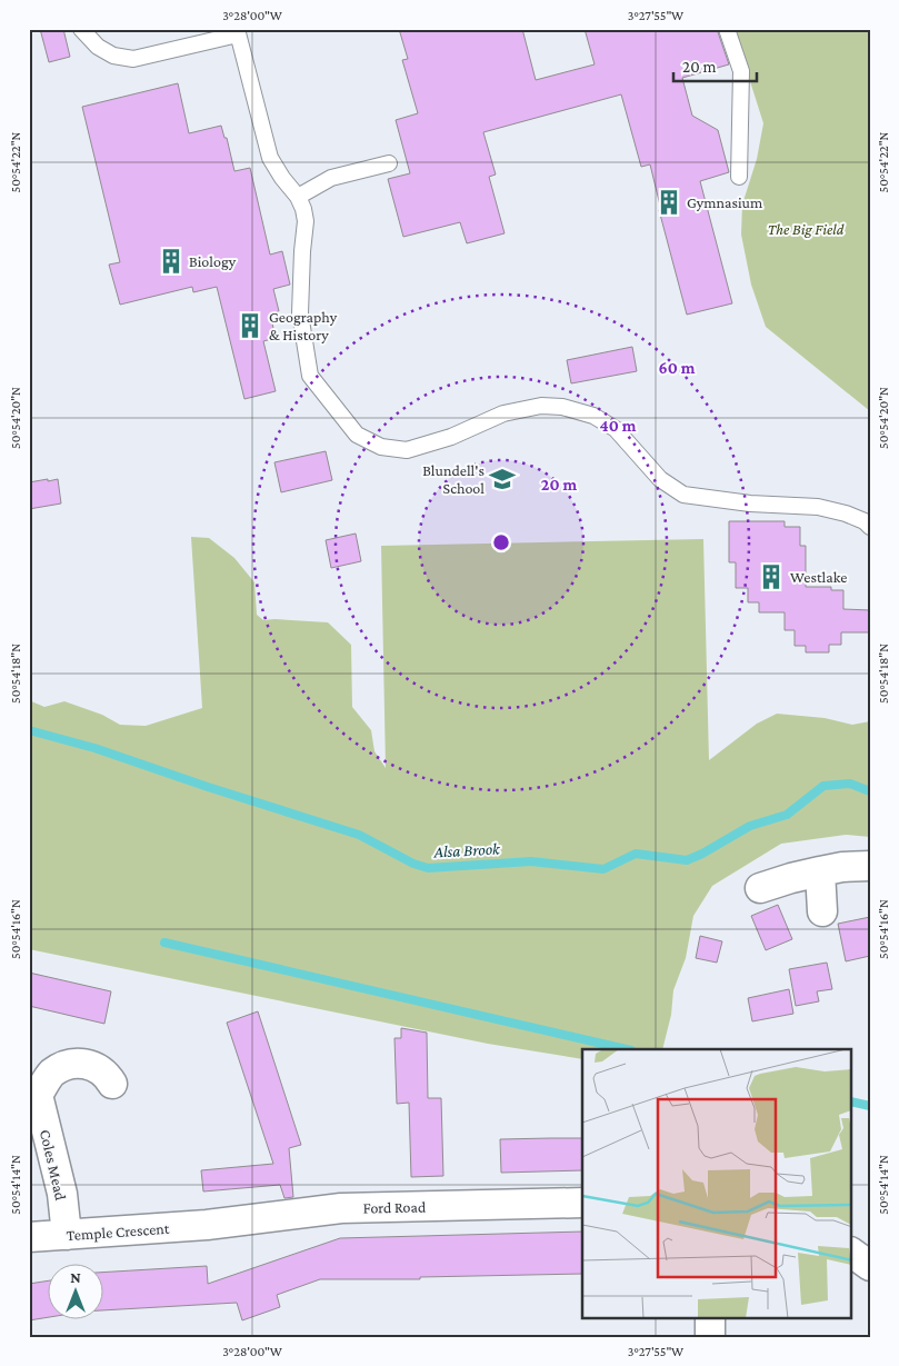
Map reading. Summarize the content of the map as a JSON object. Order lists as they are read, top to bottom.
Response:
{
  "streets": {
    "street": ["Coles Mead", "Ford Road", "Temple Crescent"]
  },
  "crossings": [
    ["Coles Mead", "Temple Crescent"],
    ["Ford Road", "Temple Crescent"]
  ],
  "water": ["Alsa Brook"],
  "parks": ["The Big Field"],
  "places": {
    "building": [
      "Gymnasium",
      "Biology",
      "Geography & History",
      "Westlake"
    ],
    "school or university": ["Blundell's School"]
  },
  "scale_bar": "20 m",
  "north": "top",
  "coordinates": [
    "3°28'00\"W",
    "3°27'55\"W",
    "50°54'22\"N",
    "50°54'20\"N",
    "50°54'18\"N",
    "50°54'16\"N",
    "50°54'14\"N"
  ],
  "rings": ["60 m", "40 m", "20 m"]
}
